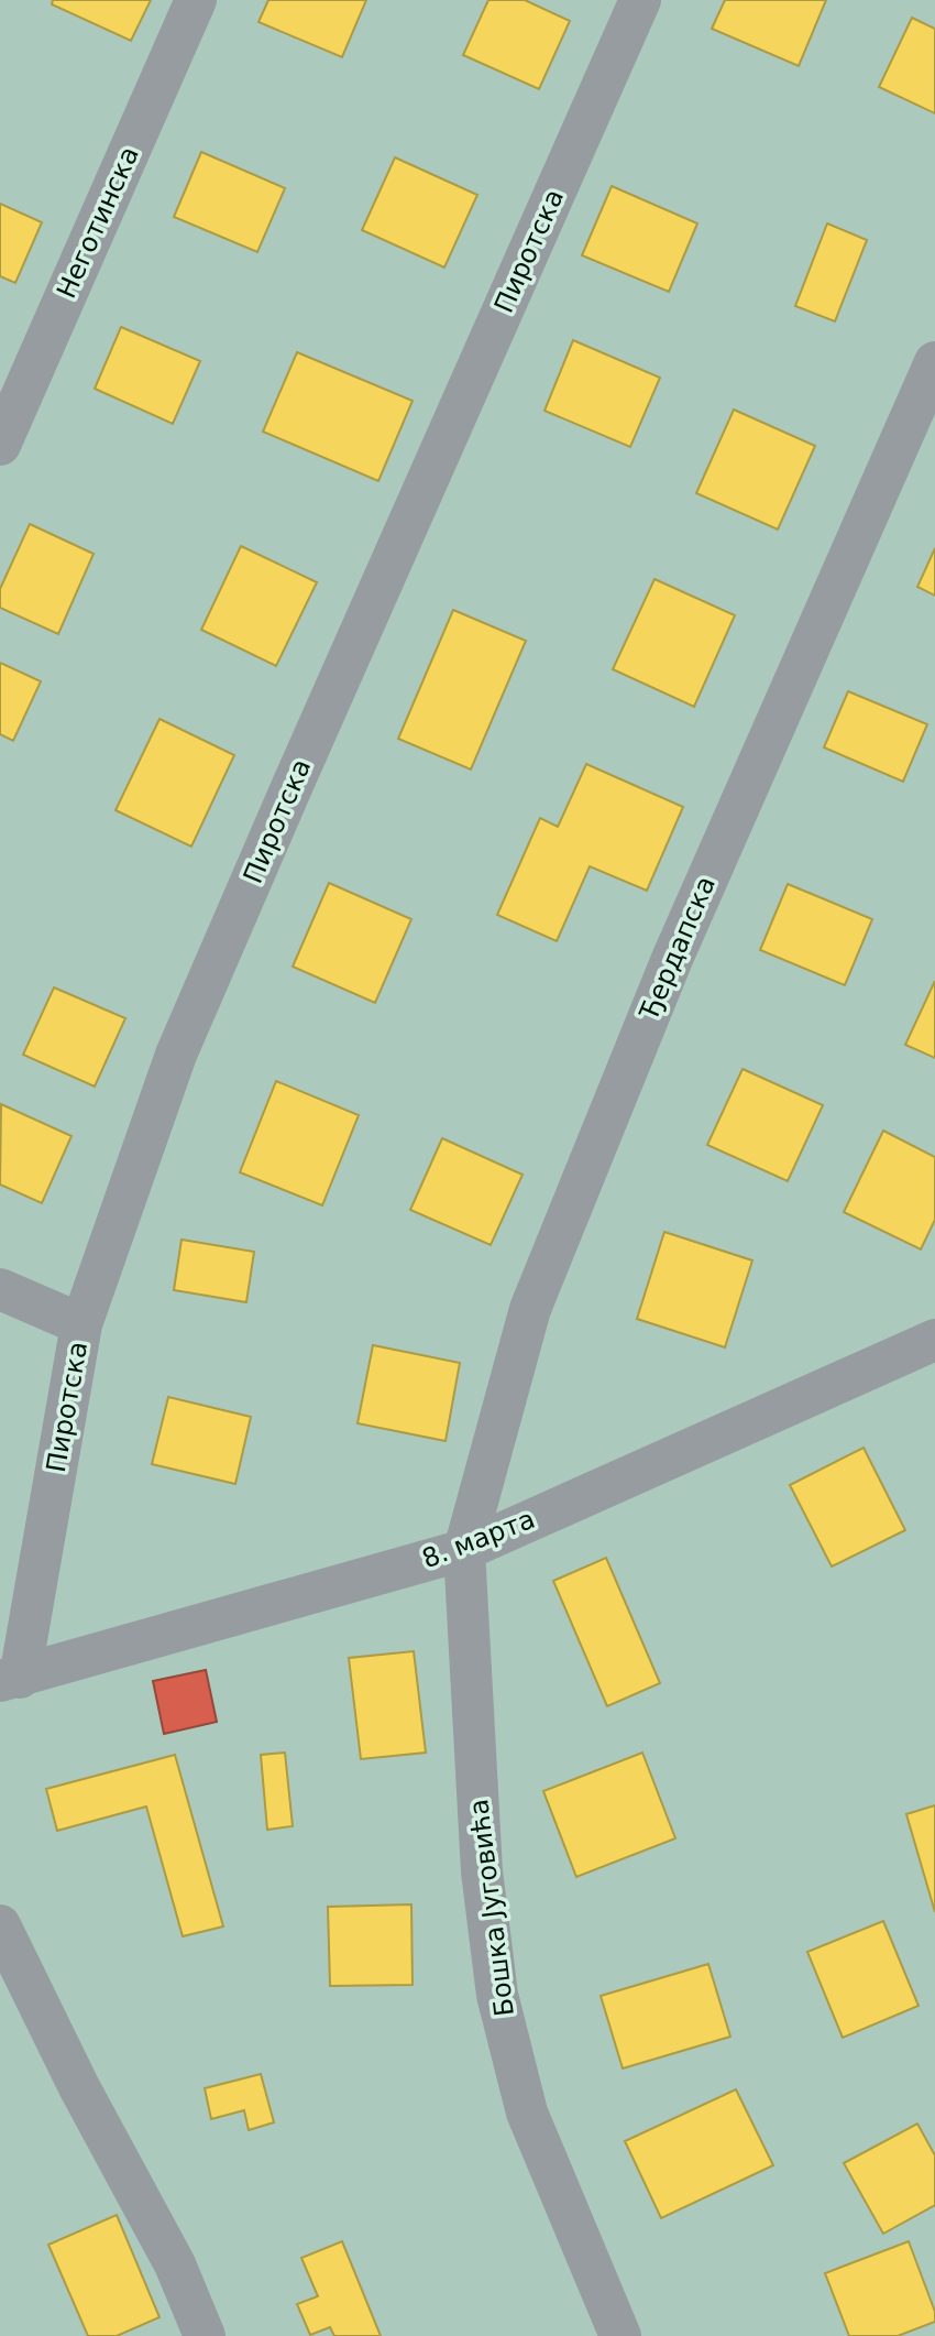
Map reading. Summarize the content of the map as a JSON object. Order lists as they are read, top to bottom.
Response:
{
  "streets": {
    "street": [
      "Неготинска",
      "Пиротска",
      "Ђердапска",
      "8. марта",
      "Бошка Југовића"
    ]
  },
  "crossings": [
    ["Пиротска", "8. марта"],
    ["Ђердапска", "8. марта"],
    ["Ђердапска", "Бошка Југовића"],
    ["8. марта", "Бошка Југовића"]
  ]
}
